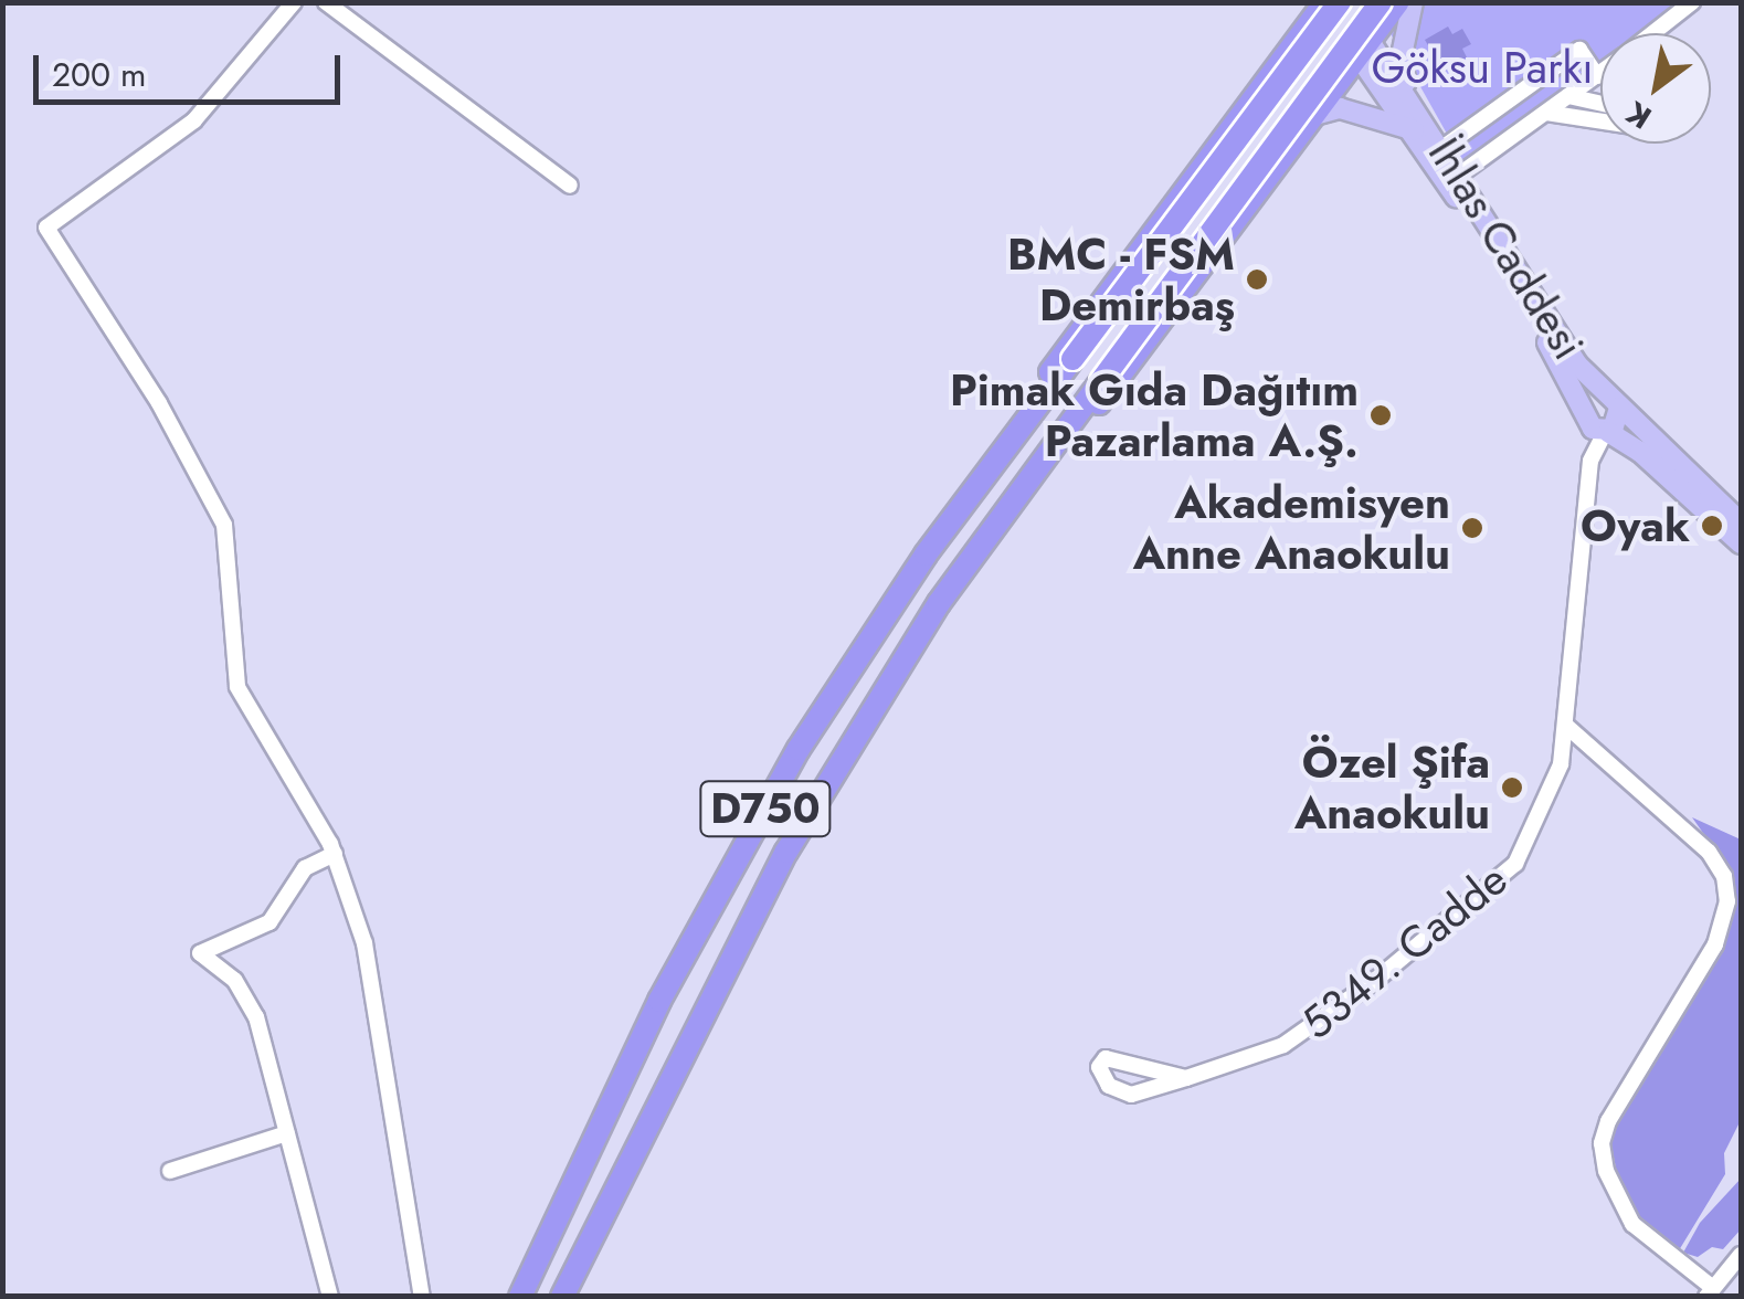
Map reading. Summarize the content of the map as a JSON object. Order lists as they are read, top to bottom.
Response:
{
  "streets": {
    "highway": ["D750"],
    "main road": ["İhlas Caddesi"],
    "street": ["5349. Cadde"]
  },
  "crossings": [
    ["İhlas Caddesi", "5349. Cadde"]
  ],
  "parks": ["Göksu Parkı"],
  "places": [
    "BMC - FSM Demirbaş",
    "Pimak Gıda Dağıtım Pazarlama A.Ş.",
    "Oyak",
    "Akademisyen Anne Anaokulu",
    "Özel Şifa Anaokulu"
  ],
  "scale_bar": "200 m",
  "north": "bottom left"
}
